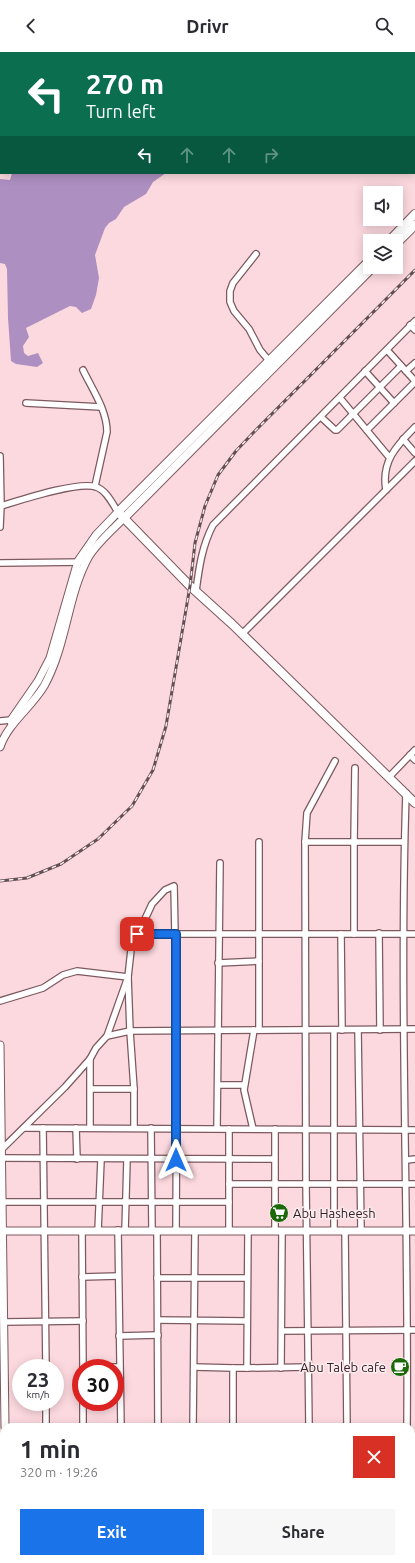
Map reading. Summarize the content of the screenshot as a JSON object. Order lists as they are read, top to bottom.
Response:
{
  "places": {
    "supermarket": ["Abu Hasheesh"],
    "cafe": ["Abu Taleb cafe"]
  },
  "page": {
    "header": "Drivr",
    "turn": ["270 m", "Turn left"],
    "speed": "23 km/h",
    "limit": "30",
    "heading": ["1 min", "320 m · 19:26"],
    "buttons": ["Exit", "Share"]
  }
}
